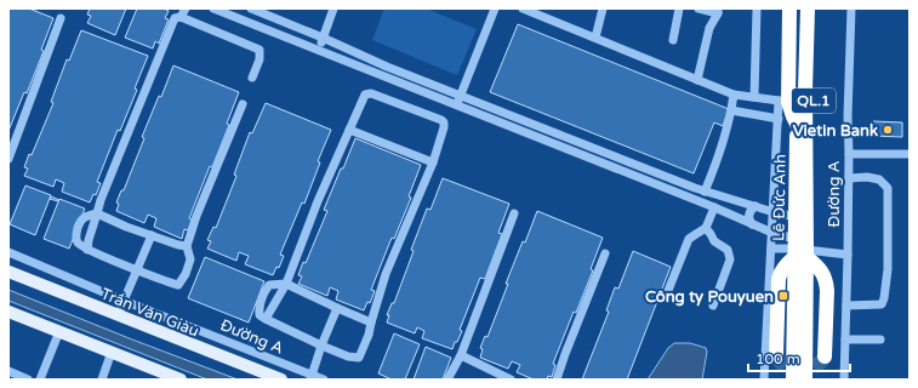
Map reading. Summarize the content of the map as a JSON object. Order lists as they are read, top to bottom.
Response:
{
  "streets": {
    "highway": ["QL.1", "Lê Đức Anh"],
    "main road": ["Trần Văn Giàu"],
    "street": ["Đường A"]
  },
  "places": {
    "other": ["Vietin Bank"],
    "transit": ["Công ty Pouyuen"]
  },
  "scale_bar": "100 m"
}
